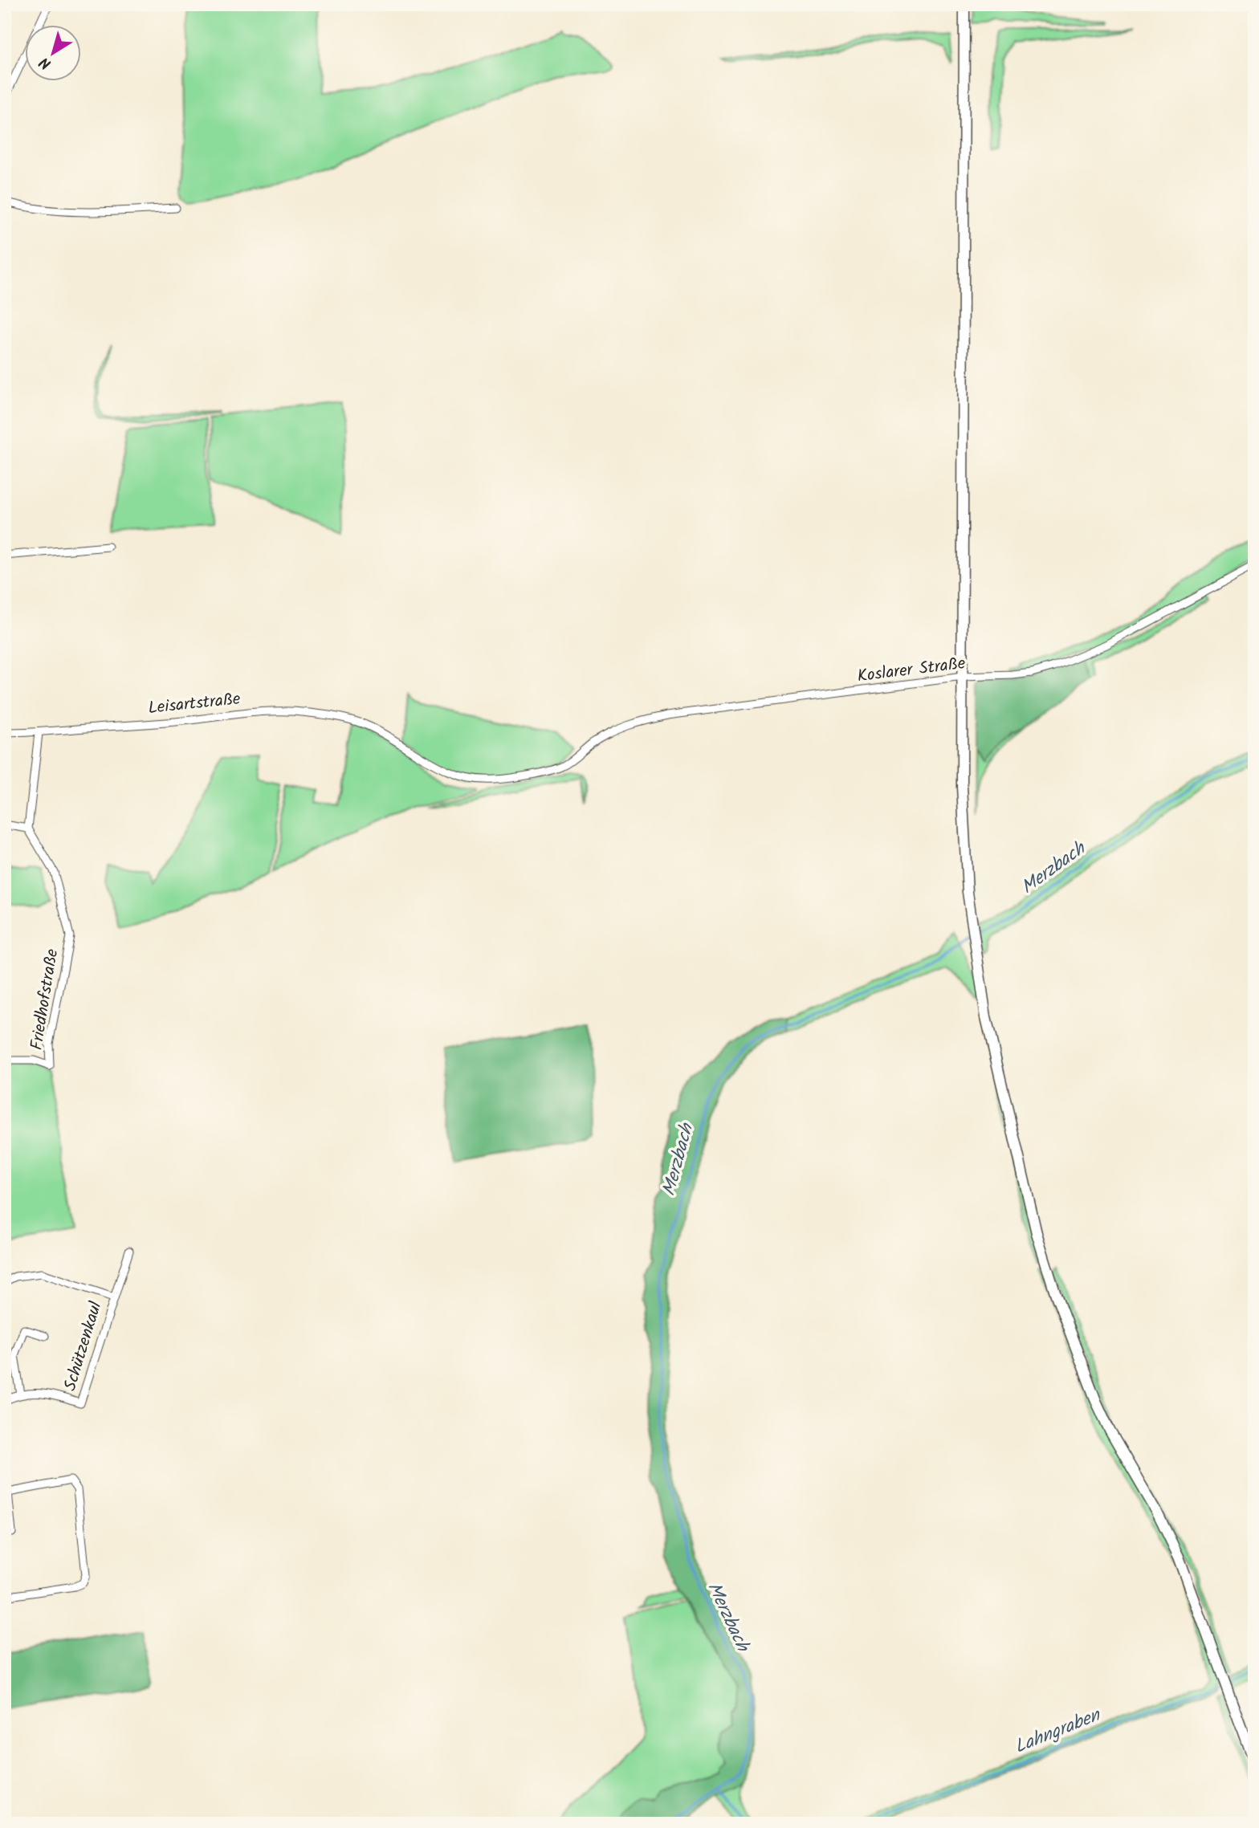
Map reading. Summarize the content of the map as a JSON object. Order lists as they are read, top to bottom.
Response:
{
  "streets": {
    "street": [
      "Koslarer Straße",
      "Leisartstraße",
      "Friedhofstraße",
      "Schützenkaul"
    ]
  },
  "crossings": [
    ["Koslarer Straße", "Leisartstraße"]
  ],
  "water": ["Merzbach", "Lahngraben"],
  "north": "bottom left"
}
